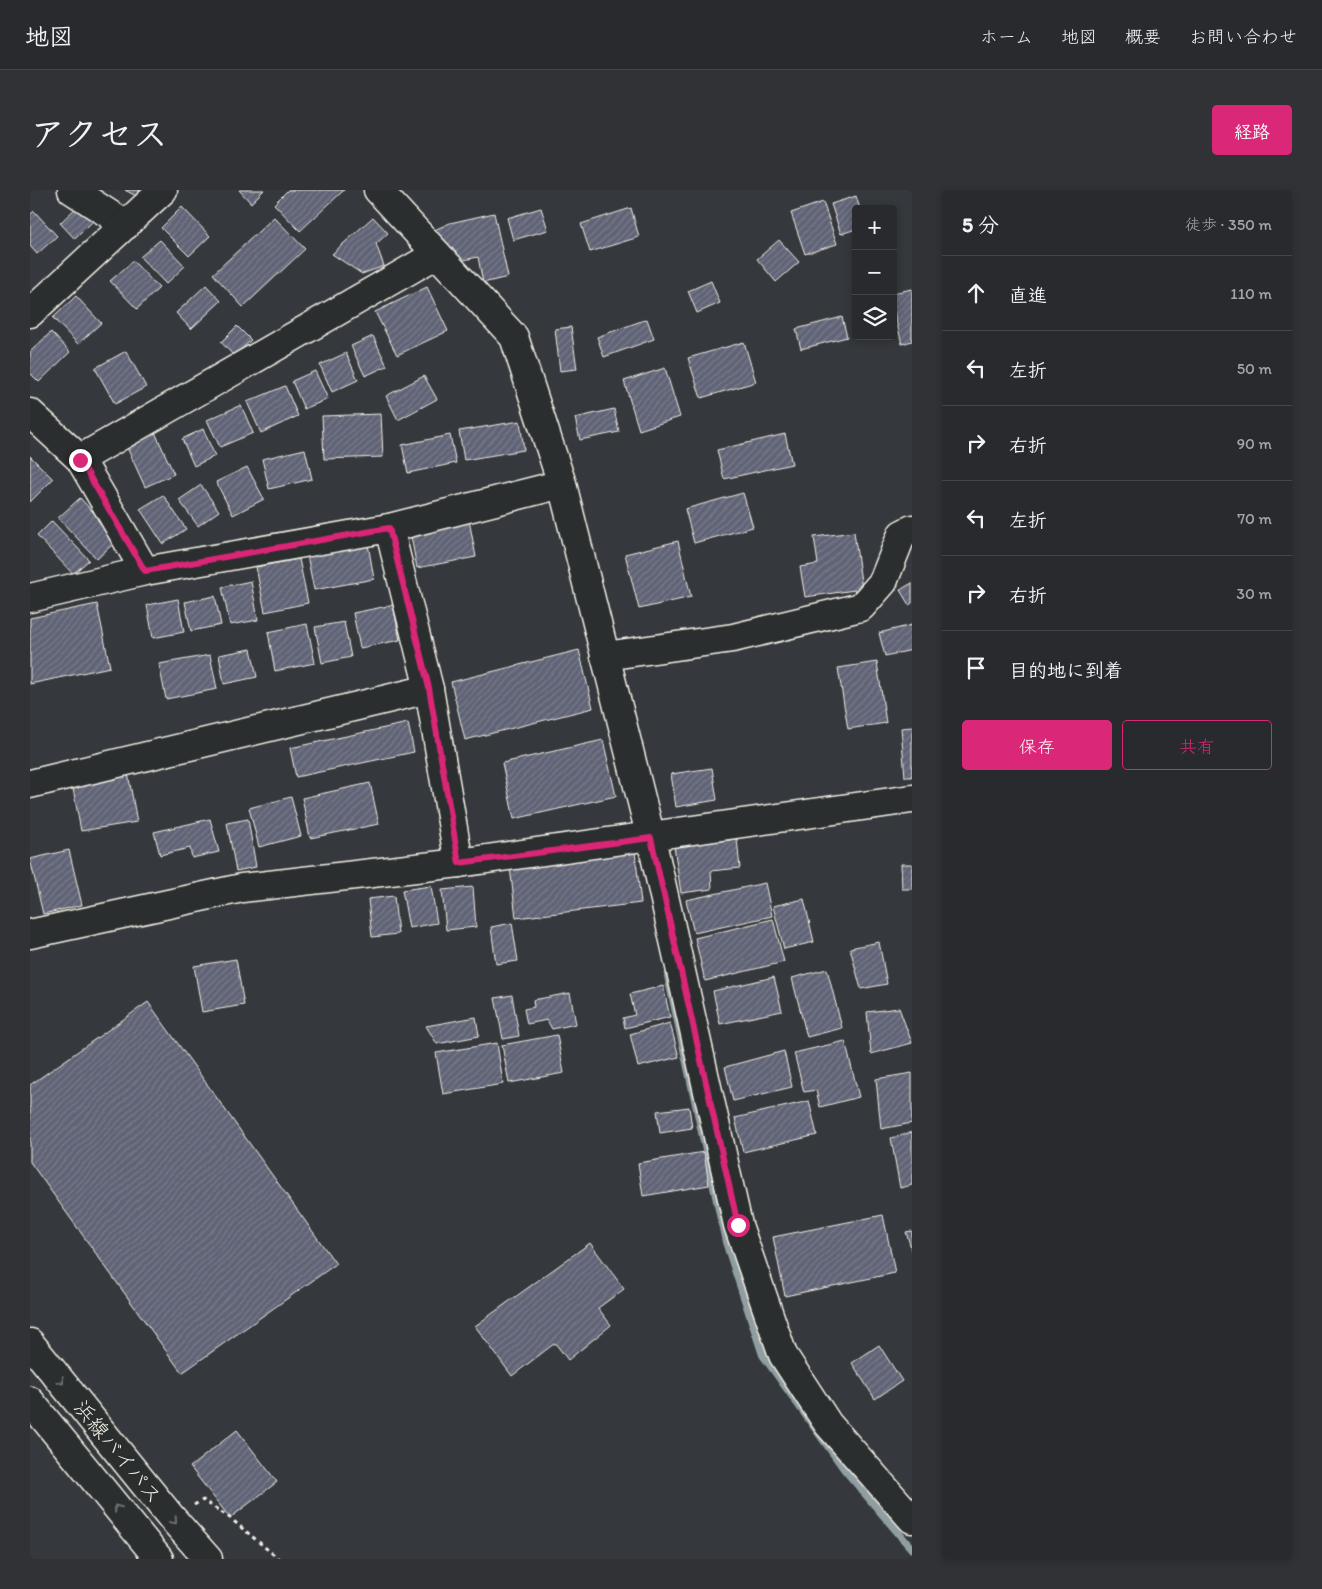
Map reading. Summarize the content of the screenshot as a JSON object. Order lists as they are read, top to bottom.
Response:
{
  "streets": {
    "main road": ["浜線バイパス"]
  },
  "page": {
    "header": "地図",
    "nav": [
      "ホーム",
      "地図",
      "概要",
      "お問い合わせ"
    ],
    "title": "アクセス",
    "buttons": [
      "経路",
      ["保存", "共有"]
    ],
    "heading": ["5 分", "徒歩 · 350 m"],
    "map_buttons": ["+", "−"],
    "list": [
      ["直進", "110 m"],
      ["左折", "50 m"],
      ["右折", "90 m"],
      ["左折", "70 m"],
      ["右折", "30 m"],
      "目的地に到着"
    ]
  }
}
